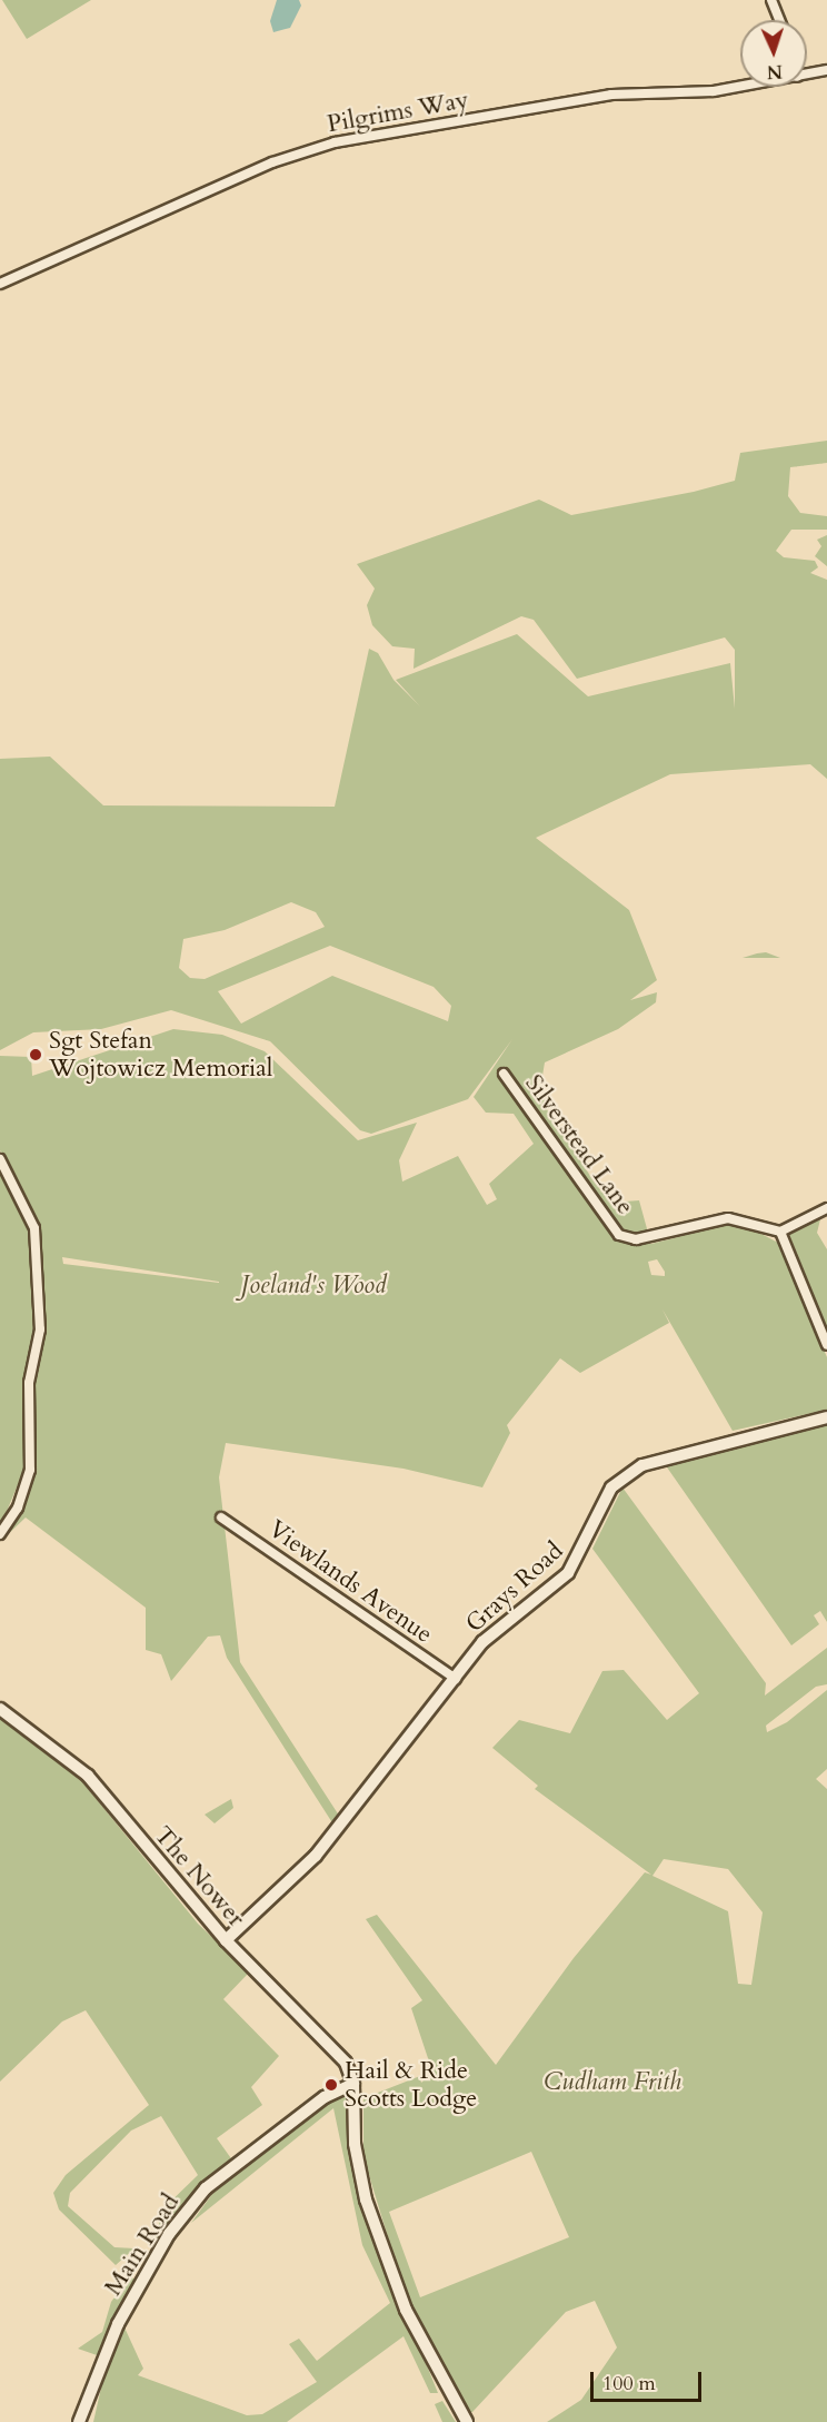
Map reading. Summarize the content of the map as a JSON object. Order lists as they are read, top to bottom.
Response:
{
  "streets": {
    "street": [
      "Pilgrims Way",
      "Silverstead Lane",
      "Viewlands Avenue",
      "Grays Road",
      "The Nower",
      "Main Road"
    ]
  },
  "crossings": [
    ["Viewlands Avenue", "Grays Road"],
    ["Grays Road", "The Nower"],
    ["The Nower", "Main Road"]
  ],
  "parks": ["Joeland's Wood", "Cudham Frith"],
  "places": ["Sgt Stefan Wojtowicz Memorial", "Hail & Ride Scotts Lodge"],
  "scale_bar": "100 m",
  "north": "bottom"
}
